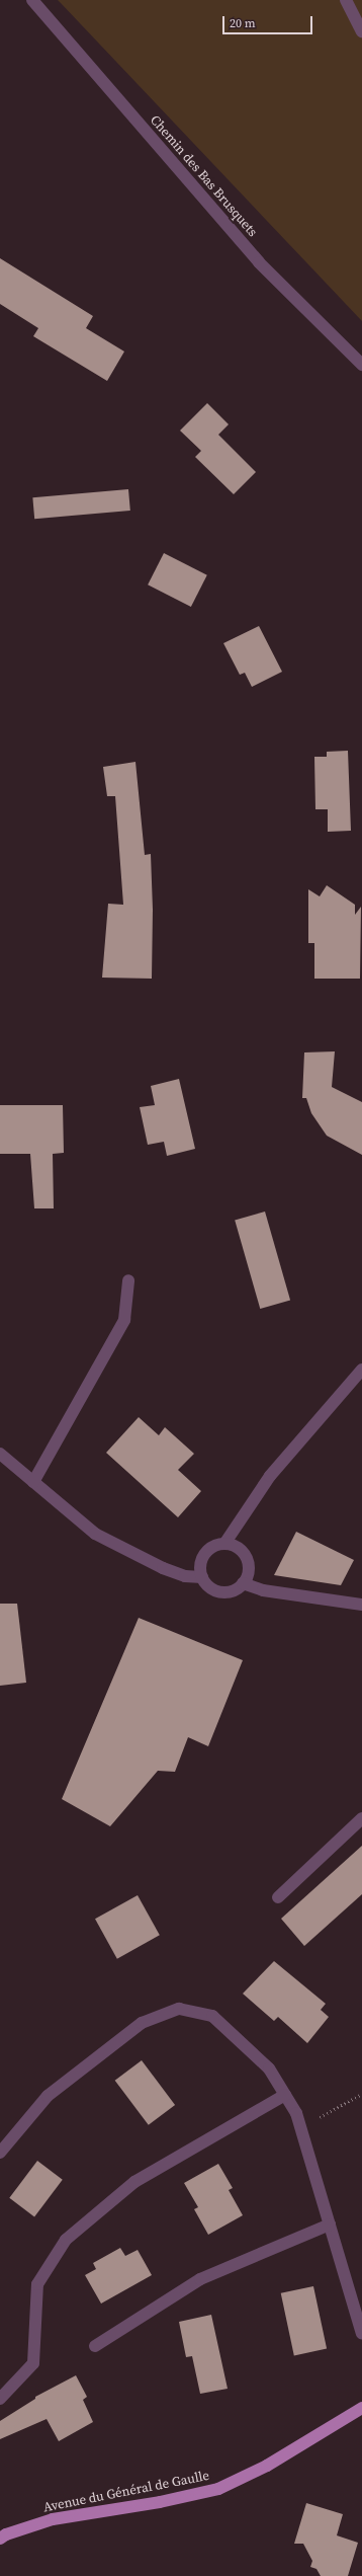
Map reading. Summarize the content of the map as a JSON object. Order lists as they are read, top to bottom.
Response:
{
  "streets": {
    "main road": ["Avenue du Général de Gaulle"],
    "street": ["Chemin des Bas Brusquets"]
  },
  "scale_bar": "20 m"
}
